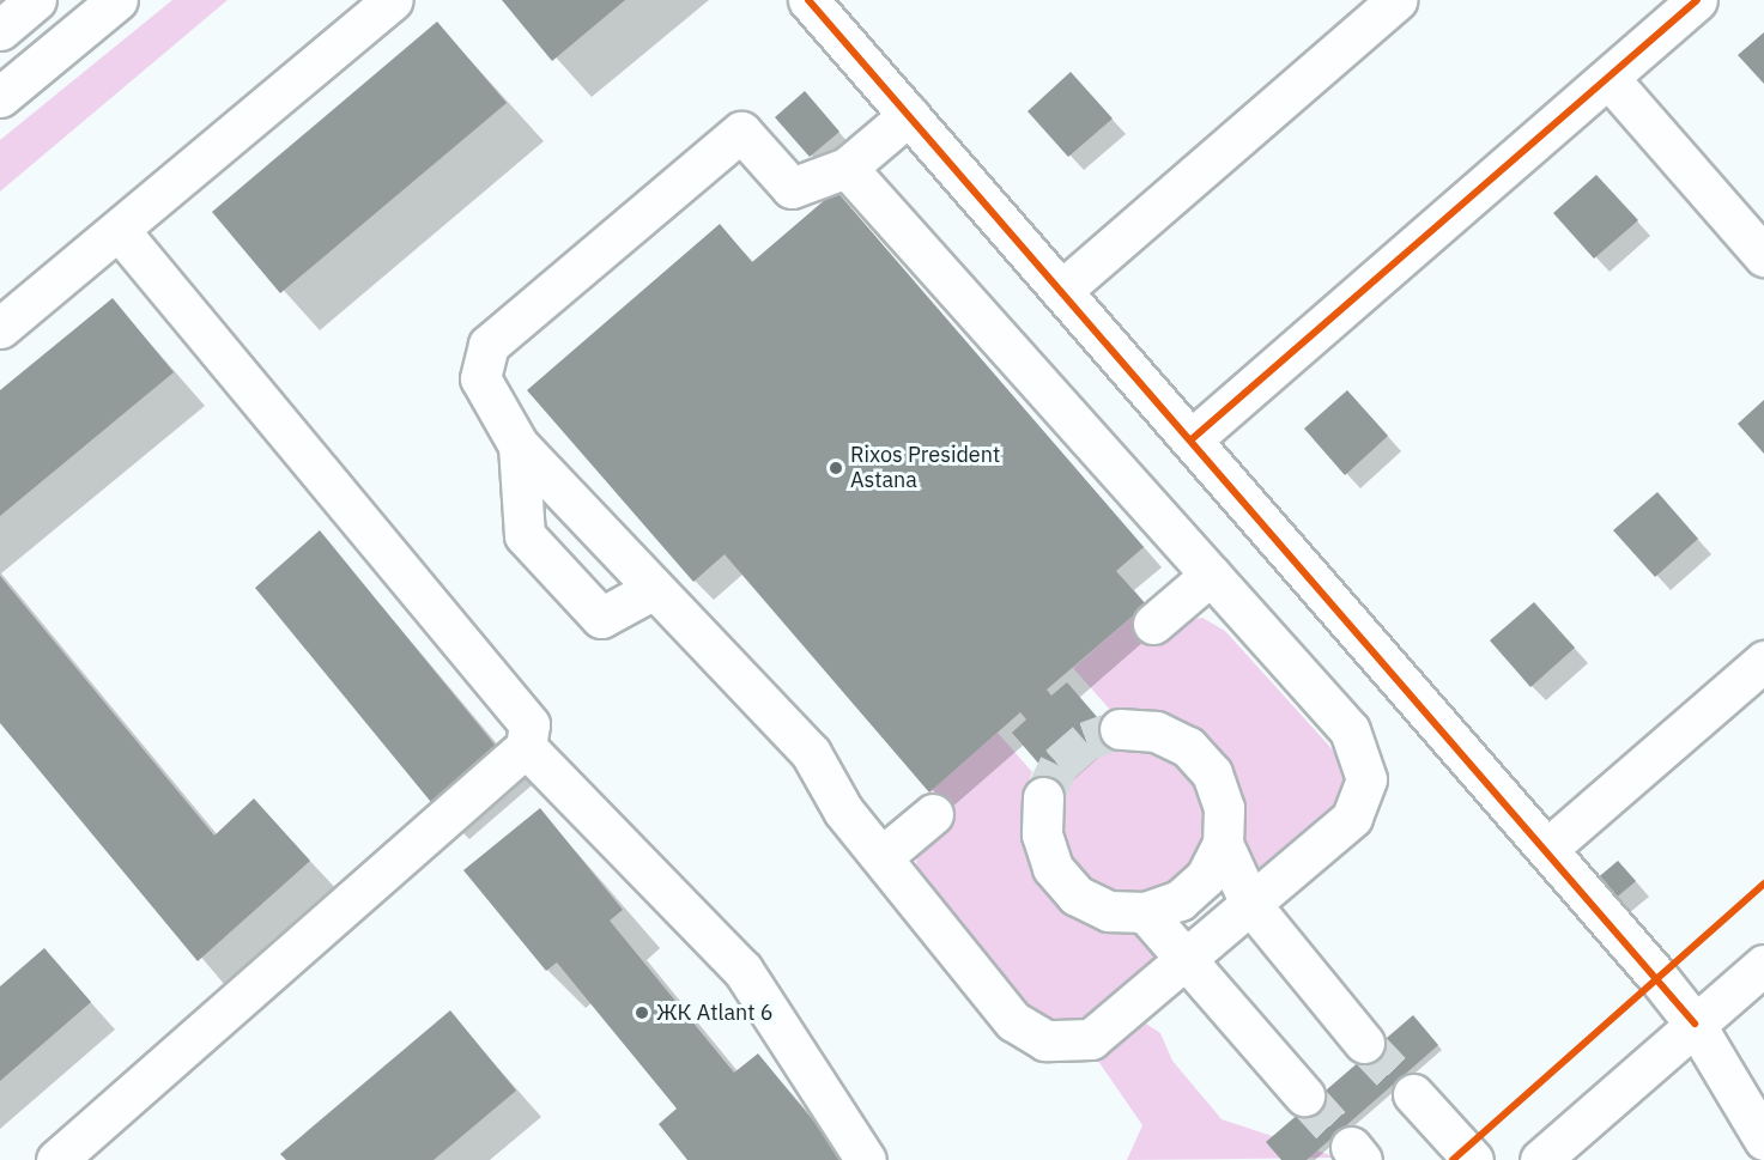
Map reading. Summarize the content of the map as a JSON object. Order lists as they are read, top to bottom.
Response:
{
  "places": ["Rixos President Astana", "ЖК Atlant 6"]
}
